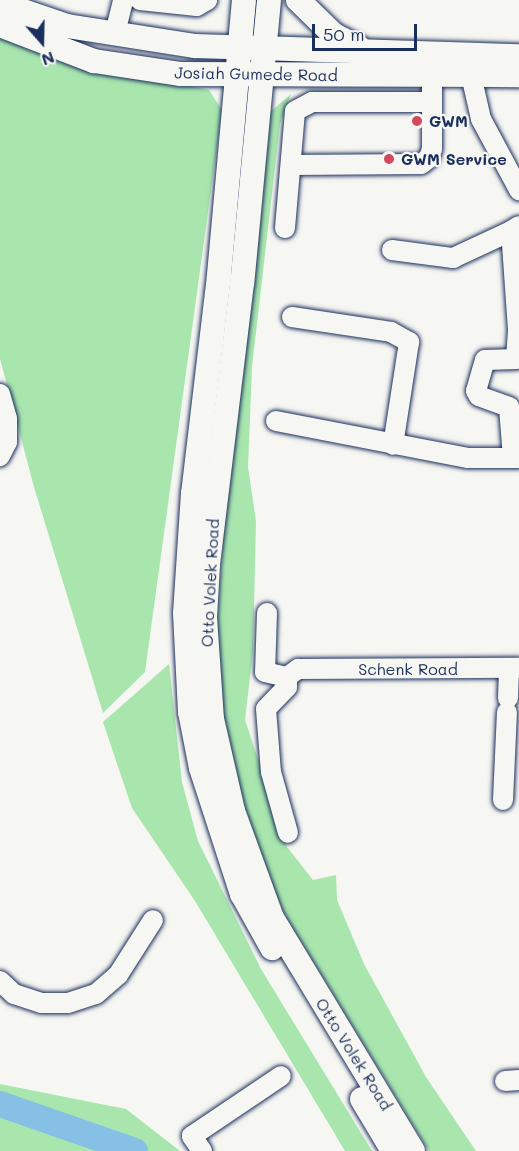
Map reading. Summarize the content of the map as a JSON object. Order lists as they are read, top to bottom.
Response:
{
  "streets": {
    "main road": ["Josiah Gumede Road", "Otto Volek Road"],
    "street": ["Schenk Road"]
  },
  "crossings": [
    ["Josiah Gumede Road", "Otto Volek Road"]
  ],
  "places": ["GWM", "GWM Service"],
  "scale_bar": "50 m",
  "north": "bottom"
}
